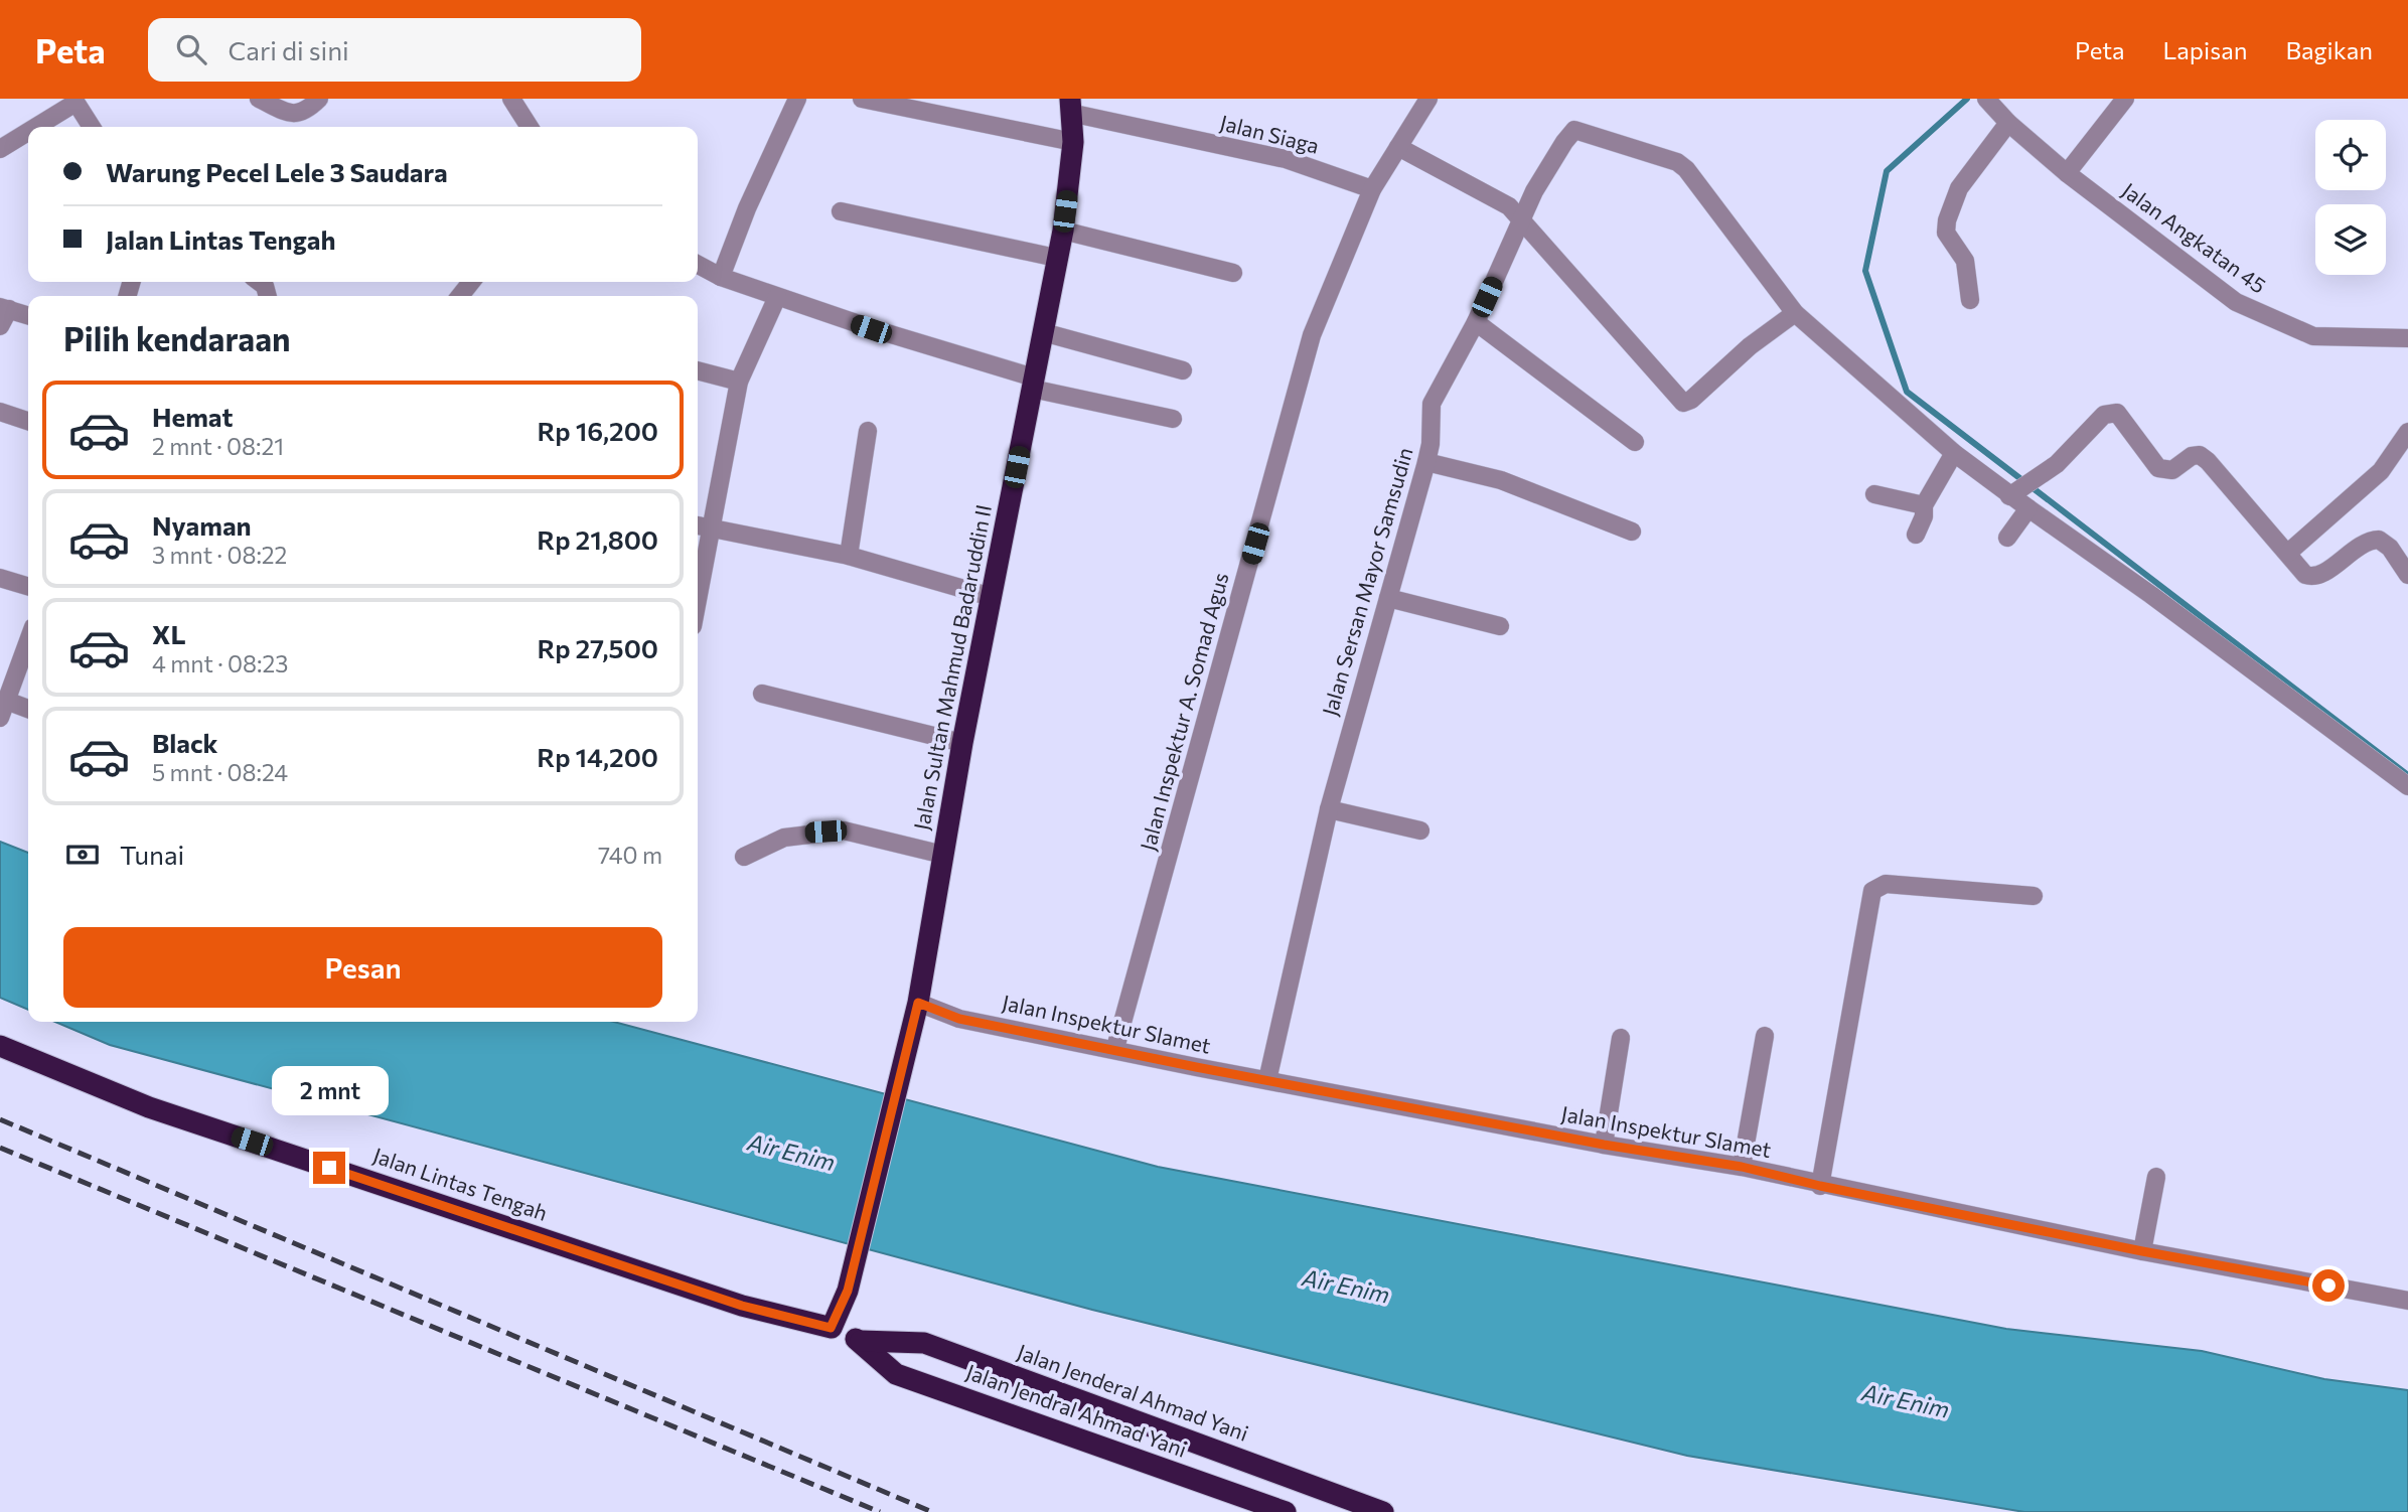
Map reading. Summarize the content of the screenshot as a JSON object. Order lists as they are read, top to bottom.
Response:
{
  "streets": {
    "highway": [
      "Jalan Sultan Mahmud Badaruddin II",
      "Jalan Lintas Tengah",
      "Jalan Jenderal Ahmad Yani",
      "Jalan Jendral Ahmad Yani"
    ],
    "street": [
      "Jalan Siaga",
      "Jalan Angkatan 45",
      "Jalan Sersan Mayor Samsudin",
      "Jalan Inspektur A. Somad Agus",
      "Jalan Inspektur Slamet"
    ]
  },
  "crossings": [
    ["Jalan Siaga", "Jalan Sultan Mahmud Badaruddin II"],
    ["Jalan Siaga", "Jalan Inspektur A. Somad Agus"],
    ["Jalan Sersan Mayor Samsudin", "Jalan Inspektur Slamet"],
    ["Jalan Sultan Mahmud Badaruddin II", "Jalan Inspektur Slamet"],
    ["Jalan Sultan Mahmud Badaruddin II", "Jalan Lintas Tengah"],
    ["Jalan Inspektur A. Somad Agus", "Jalan Inspektur Slamet"],
    ["Jalan Lintas Tengah", "Jalan Jenderal Ahmad Yani"],
    ["Jalan Lintas Tengah", "Jalan Jendral Ahmad Yani"],
    ["Jalan Jenderal Ahmad Yani", "Jalan Jendral Ahmad Yani"]
  ],
  "water": ["Air Enim"],
  "page": {
    "header": "Peta",
    "search": "Cari di sini",
    "nav": ["Peta", "Lapisan", "Bagikan"],
    "banner": ["Warung Pecel Lele 3 Saudara", "Jalan Lintas Tengah"],
    "heading": "Pilih kendaraan",
    "list": [
      {
        "name": "Hemat",
        "note": "2 mnt · 08:21",
        "value": "Rp 16,200"
      },
      {
        "name": "Nyaman",
        "note": "3 mnt · 08:22",
        "value": "Rp 21,800"
      },
      {
        "name": "XL",
        "note": "4 mnt · 08:23",
        "value": "Rp 27,500"
      },
      {
        "name": "Black",
        "note": "5 mnt · 08:24",
        "value": "Rp 14,200"
      }
    ],
    "pay": ["Tunai", "740 m"],
    "buttons": "Pesan",
    "bubble": "2 mnt"
  }
}
